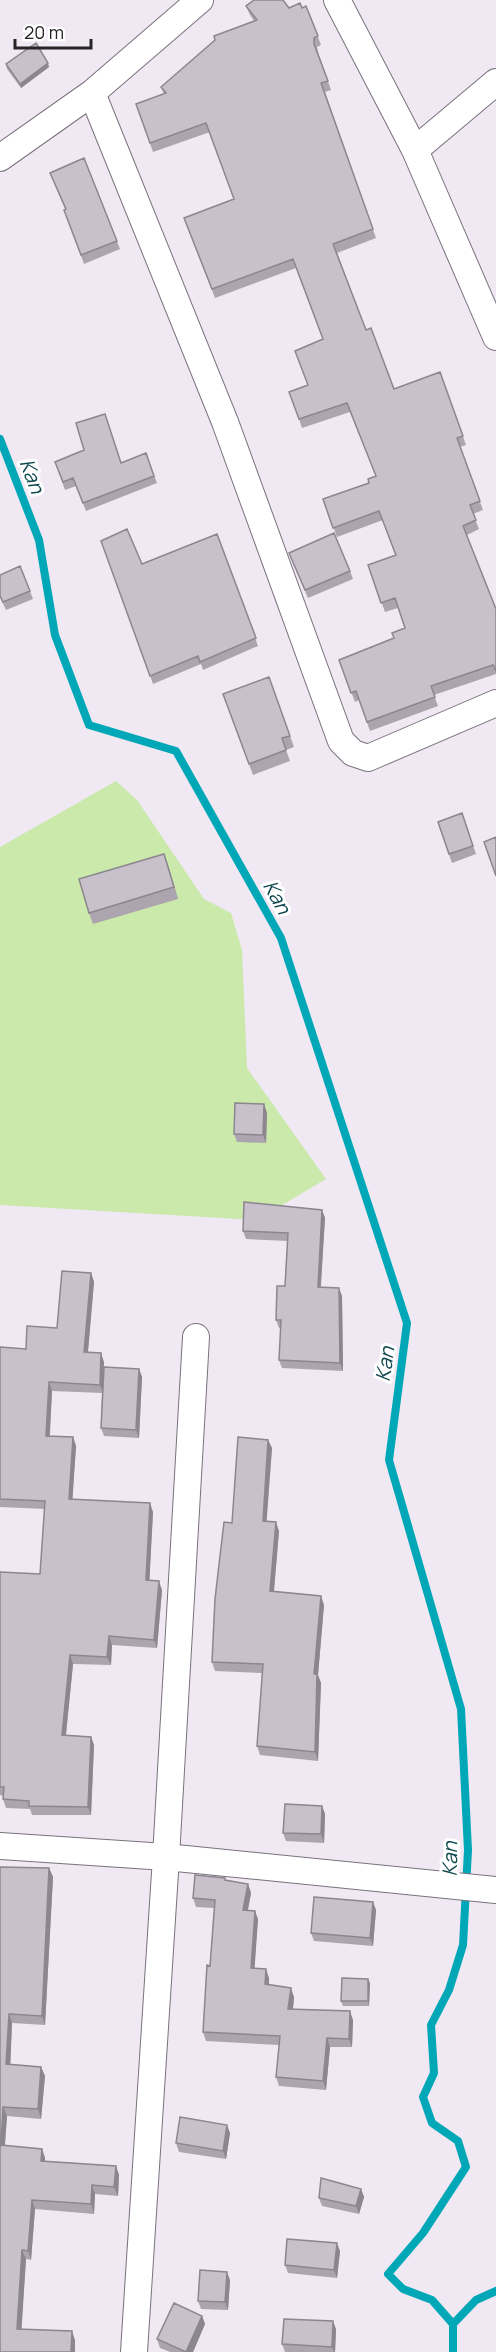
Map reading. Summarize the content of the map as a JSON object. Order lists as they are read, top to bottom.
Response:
{
  "water": ["Kan"],
  "scale_bar": "20 m"
}
